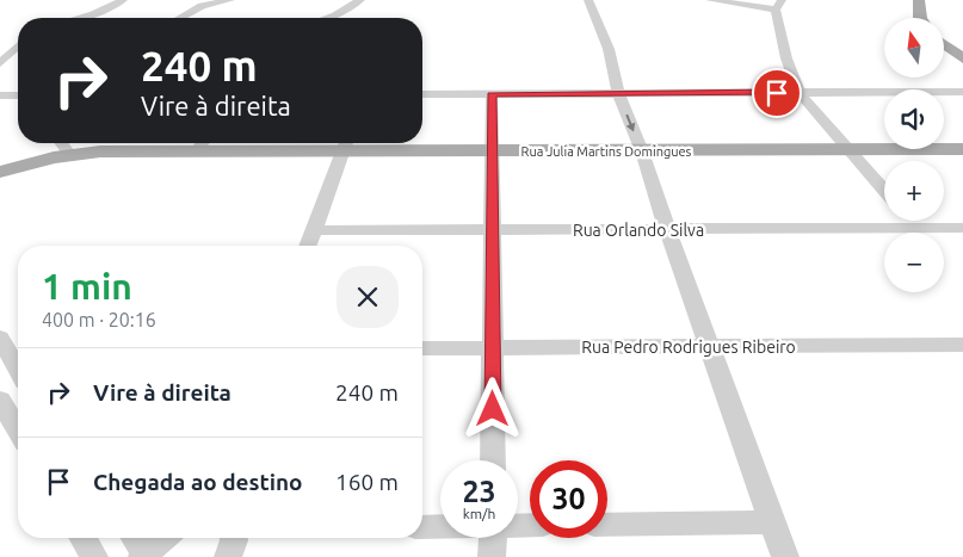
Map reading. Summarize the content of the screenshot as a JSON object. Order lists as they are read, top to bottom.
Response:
{
  "streets": {
    "main road": ["Rua Julia Martins Domingues"],
    "street": ["Rua Orlando Silva", "Rua Pedro Rodrigues Ribeiro"]
  },
  "north": "top",
  "page": {
    "map_buttons": ["+", "−"],
    "turn": ["240 m", "Vire à direita"],
    "heading": ["1 min", "400 m · 20:16"],
    "list": [
      {
        "name": "Vire à direita",
        "value": "240 m"
      },
      {
        "name": "Chegada ao destino",
        "value": "160 m"
      }
    ],
    "speed": "23 km/h",
    "limit": "30"
  }
}
